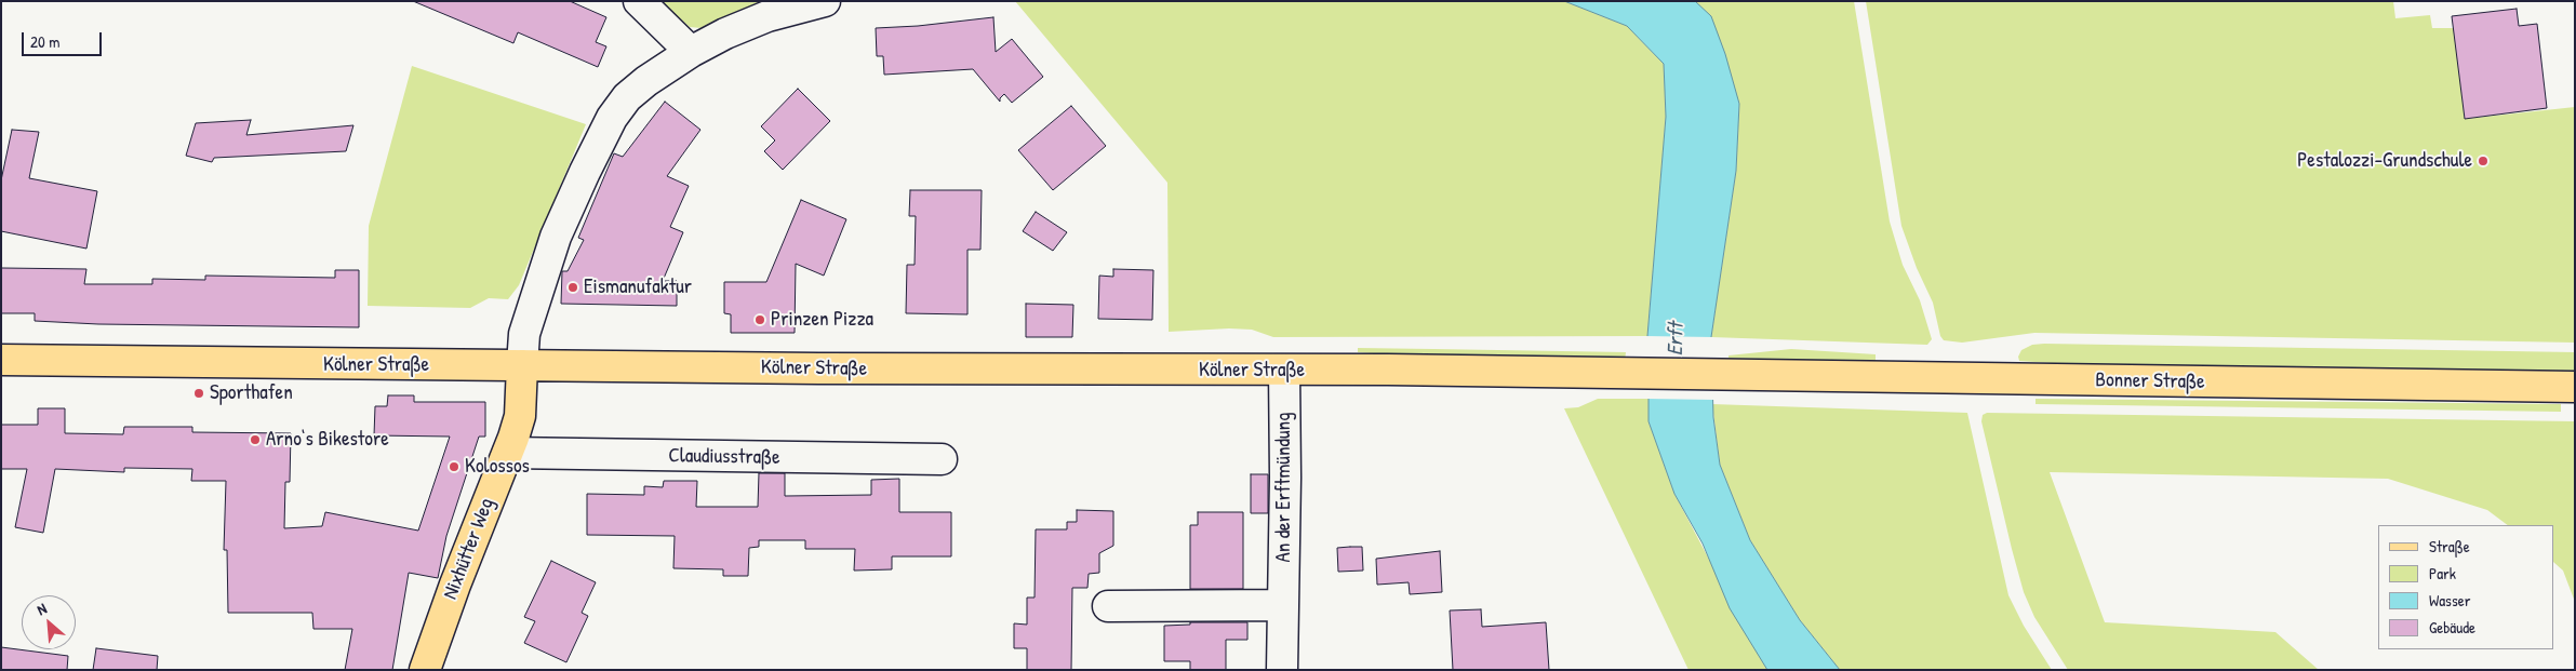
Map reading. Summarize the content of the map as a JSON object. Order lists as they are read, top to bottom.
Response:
{
  "streets": {
    "main road": ["Kölner Straße", "Bonner Straße", "Nixhütter Weg"],
    "street": ["Claudiusstraße", "An der Erftmündung"]
  },
  "crossings": [
    ["Kölner Straße", "Bonner Straße"],
    ["Kölner Straße", "An der Erftmündung"],
    ["Kölner Straße", "Nixhütter Weg"],
    ["Claudiusstraße", "Nixhütter Weg"]
  ],
  "water": ["Erft"],
  "places": [
    "Pestalozzi-Grundschule",
    "Eismanufaktur",
    "Prinzen Pizza",
    "Sporthafen",
    "Arno‘s Bikestore",
    "Kolossos"
  ],
  "legend": [
    "Straße",
    "Park",
    "Wasser",
    "Gebäude"
  ],
  "scale_bar": "20 m",
  "north": "top left"
}
